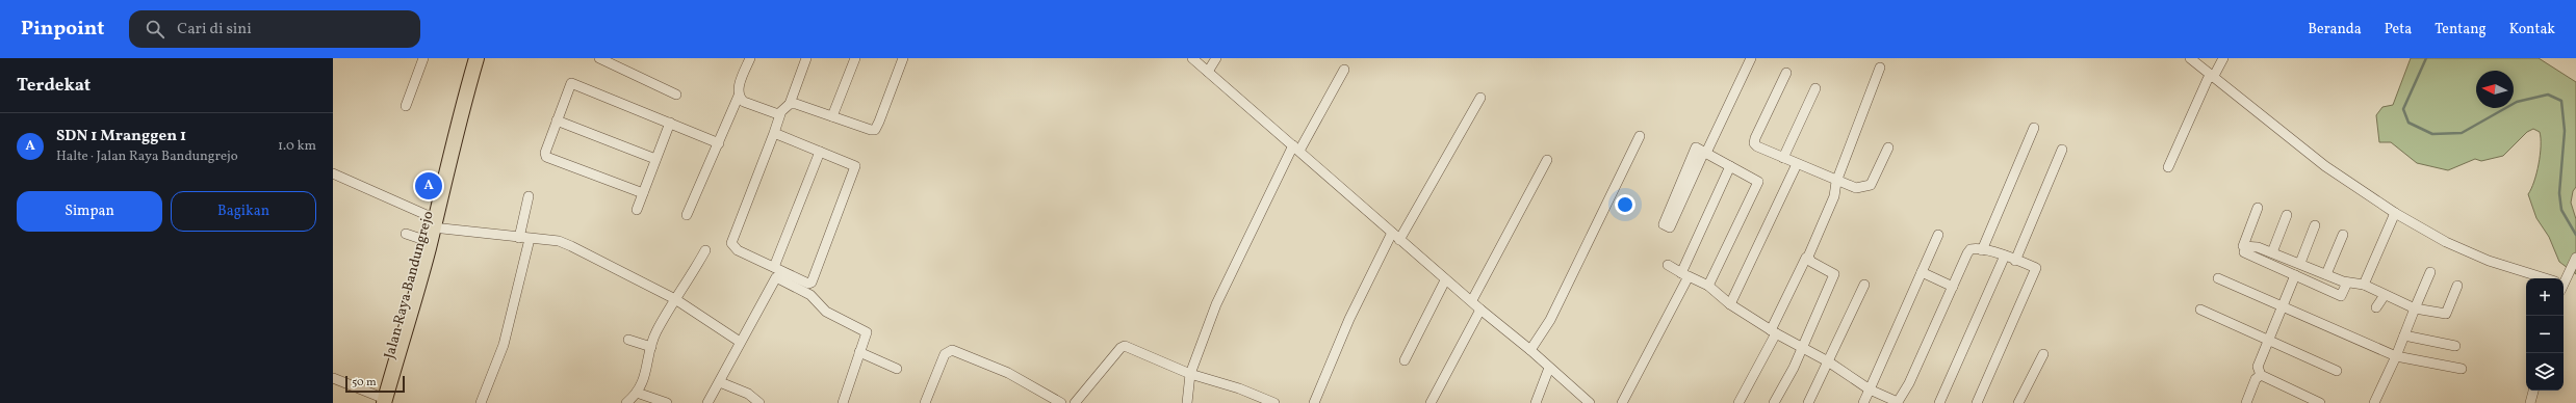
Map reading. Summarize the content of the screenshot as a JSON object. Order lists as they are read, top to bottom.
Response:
{
  "streets": {
    "main road": ["Jalan Raya Bandungrejo"]
  },
  "scale_bar": "50 m",
  "north": "left",
  "page": {
    "header": "Pinpoint",
    "search": "Cari di sini",
    "nav": [
      "Beranda",
      "Peta",
      "Tentang",
      "Kontak"
    ],
    "heading": "Terdekat",
    "list": [
      {
        "mark": "A",
        "name": "SDN 1 Mranggen 1",
        "note": "Halte · Jalan Raya Bandungrejo",
        "value": "1.0 km"
      }
    ],
    "pins": "A",
    "buttons": ["Simpan", "Bagikan"],
    "map_buttons": ["+", "−"],
    "scale": "50 m"
  }
}
